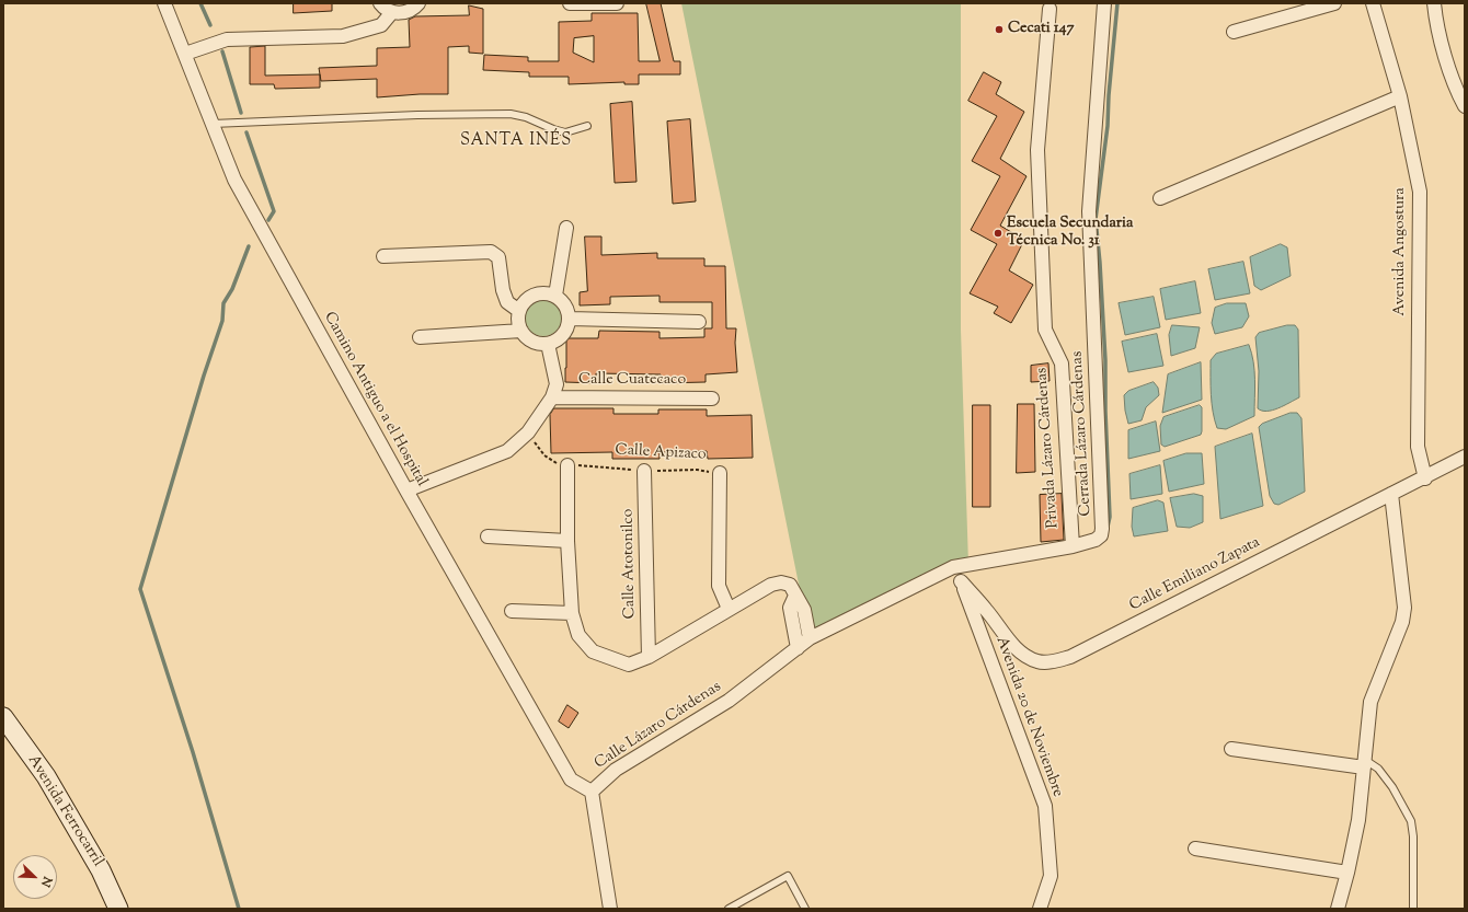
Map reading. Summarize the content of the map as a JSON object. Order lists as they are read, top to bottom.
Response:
{
  "streets": {
    "street": [
      "Avenida Angostura",
      "Calle Cuatecaco",
      "Camino Antiguo a el Hospital",
      "Cerrada Lázaro Cárdenas",
      "Privada Lázaro Cárdenas",
      "Calle Apizaco",
      "Calle Atotonilco",
      "Calle Emiliano Zapata",
      "Avenida 20 de Noviembre",
      "Calle Lázaro Cárdenas",
      "Avenida Ferrocarril"
    ]
  },
  "crossings": [
    ["Avenida Angostura", "Calle Emiliano Zapata"],
    ["Camino Antiguo a el Hospital", "Calle Lázaro Cárdenas"],
    ["Cerrada Lázaro Cárdenas", "Privada Lázaro Cárdenas"],
    ["Cerrada Lázaro Cárdenas", "Avenida 20 de Noviembre"],
    ["Cerrada Lázaro Cárdenas", "Calle Lázaro Cárdenas"],
    ["Calle Apizaco", "Calle Atotonilco"],
    ["Calle Emiliano Zapata", "Avenida 20 de Noviembre"]
  ],
  "districts": ["SANTA INÉS"],
  "places": ["Cecati 147", "Escuela Secundaria Técnica No. 31"],
  "north": "bottom right"
}
